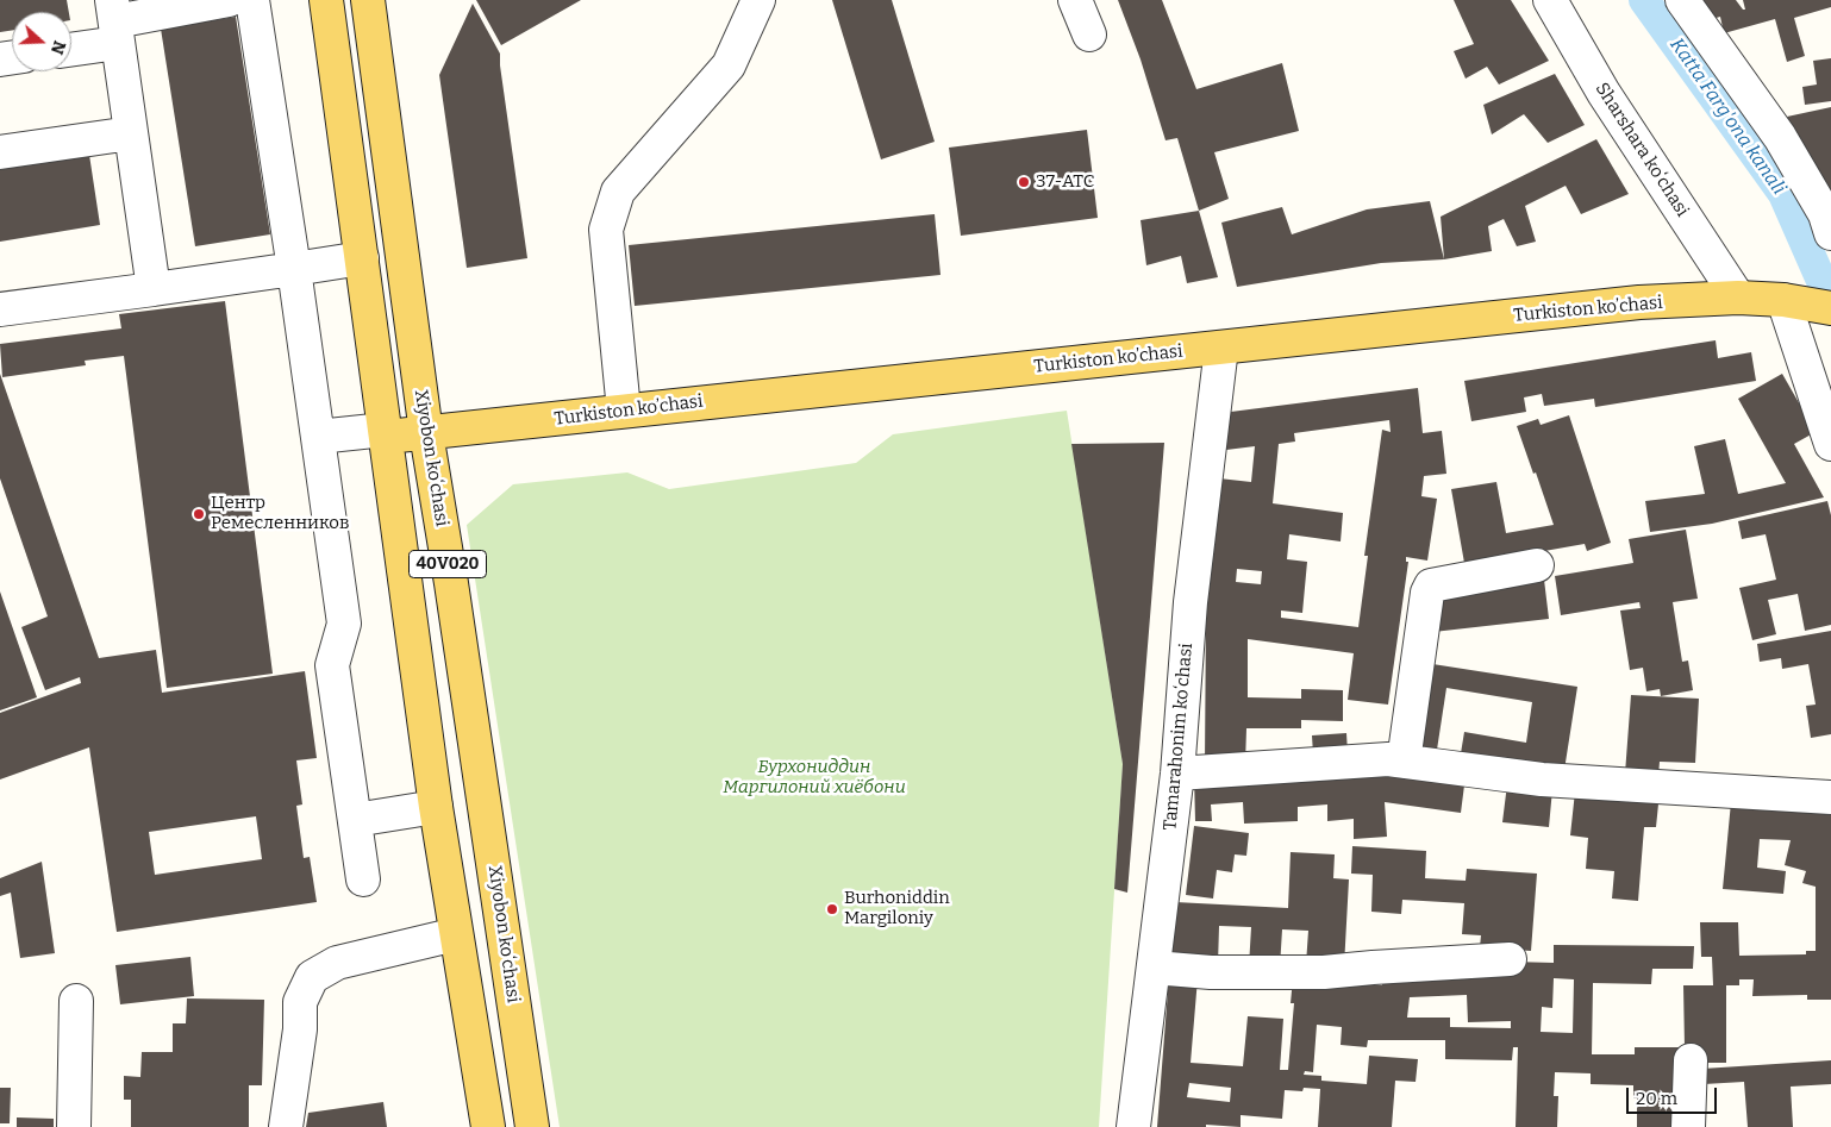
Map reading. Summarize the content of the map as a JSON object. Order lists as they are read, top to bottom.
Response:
{
  "streets": {
    "main road": ["Turkiston ko’chasi", "Xiyobon koʻchasi", "40V020"],
    "street": ["Sharshara koʻchasi", "Tamarahonim koʻchasi"]
  },
  "crossings": [
    ["Sharshara koʻchasi", "Turkiston ko’chasi"],
    ["Turkiston ko’chasi", "Xiyobon koʻchasi"],
    ["Turkiston ko’chasi", "40V020"],
    ["Turkiston ko’chasi", "Tamarahonim koʻchasi"]
  ],
  "water": ["Katta Farg'ona kanali"],
  "parks": ["Бурхониддин Маргилоний хиёбони"],
  "places": ["37-АТС", "Центр Ремесленников", "Burhoniddin Margiloniy"],
  "scale_bar": "20 m",
  "north": "right"
}
